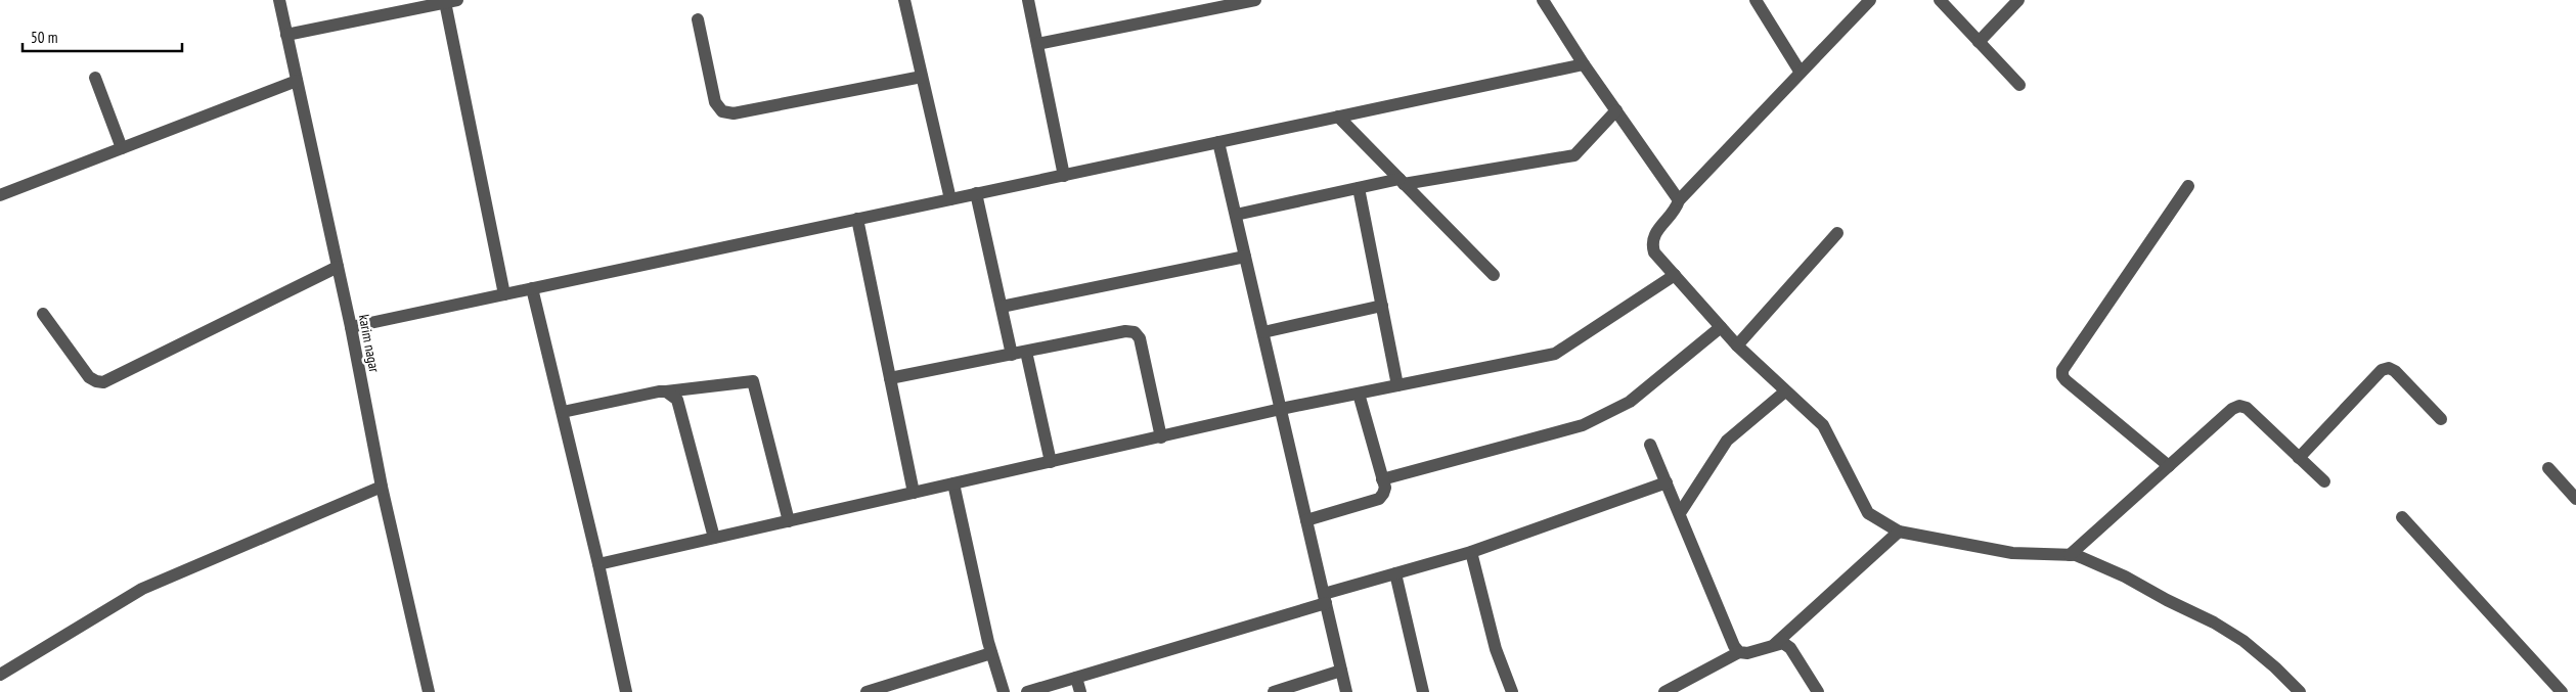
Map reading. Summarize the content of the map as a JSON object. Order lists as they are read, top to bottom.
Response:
{
  "streets": {
    "street": ["karim nagar"]
  },
  "scale_bar": "50 m"
}
